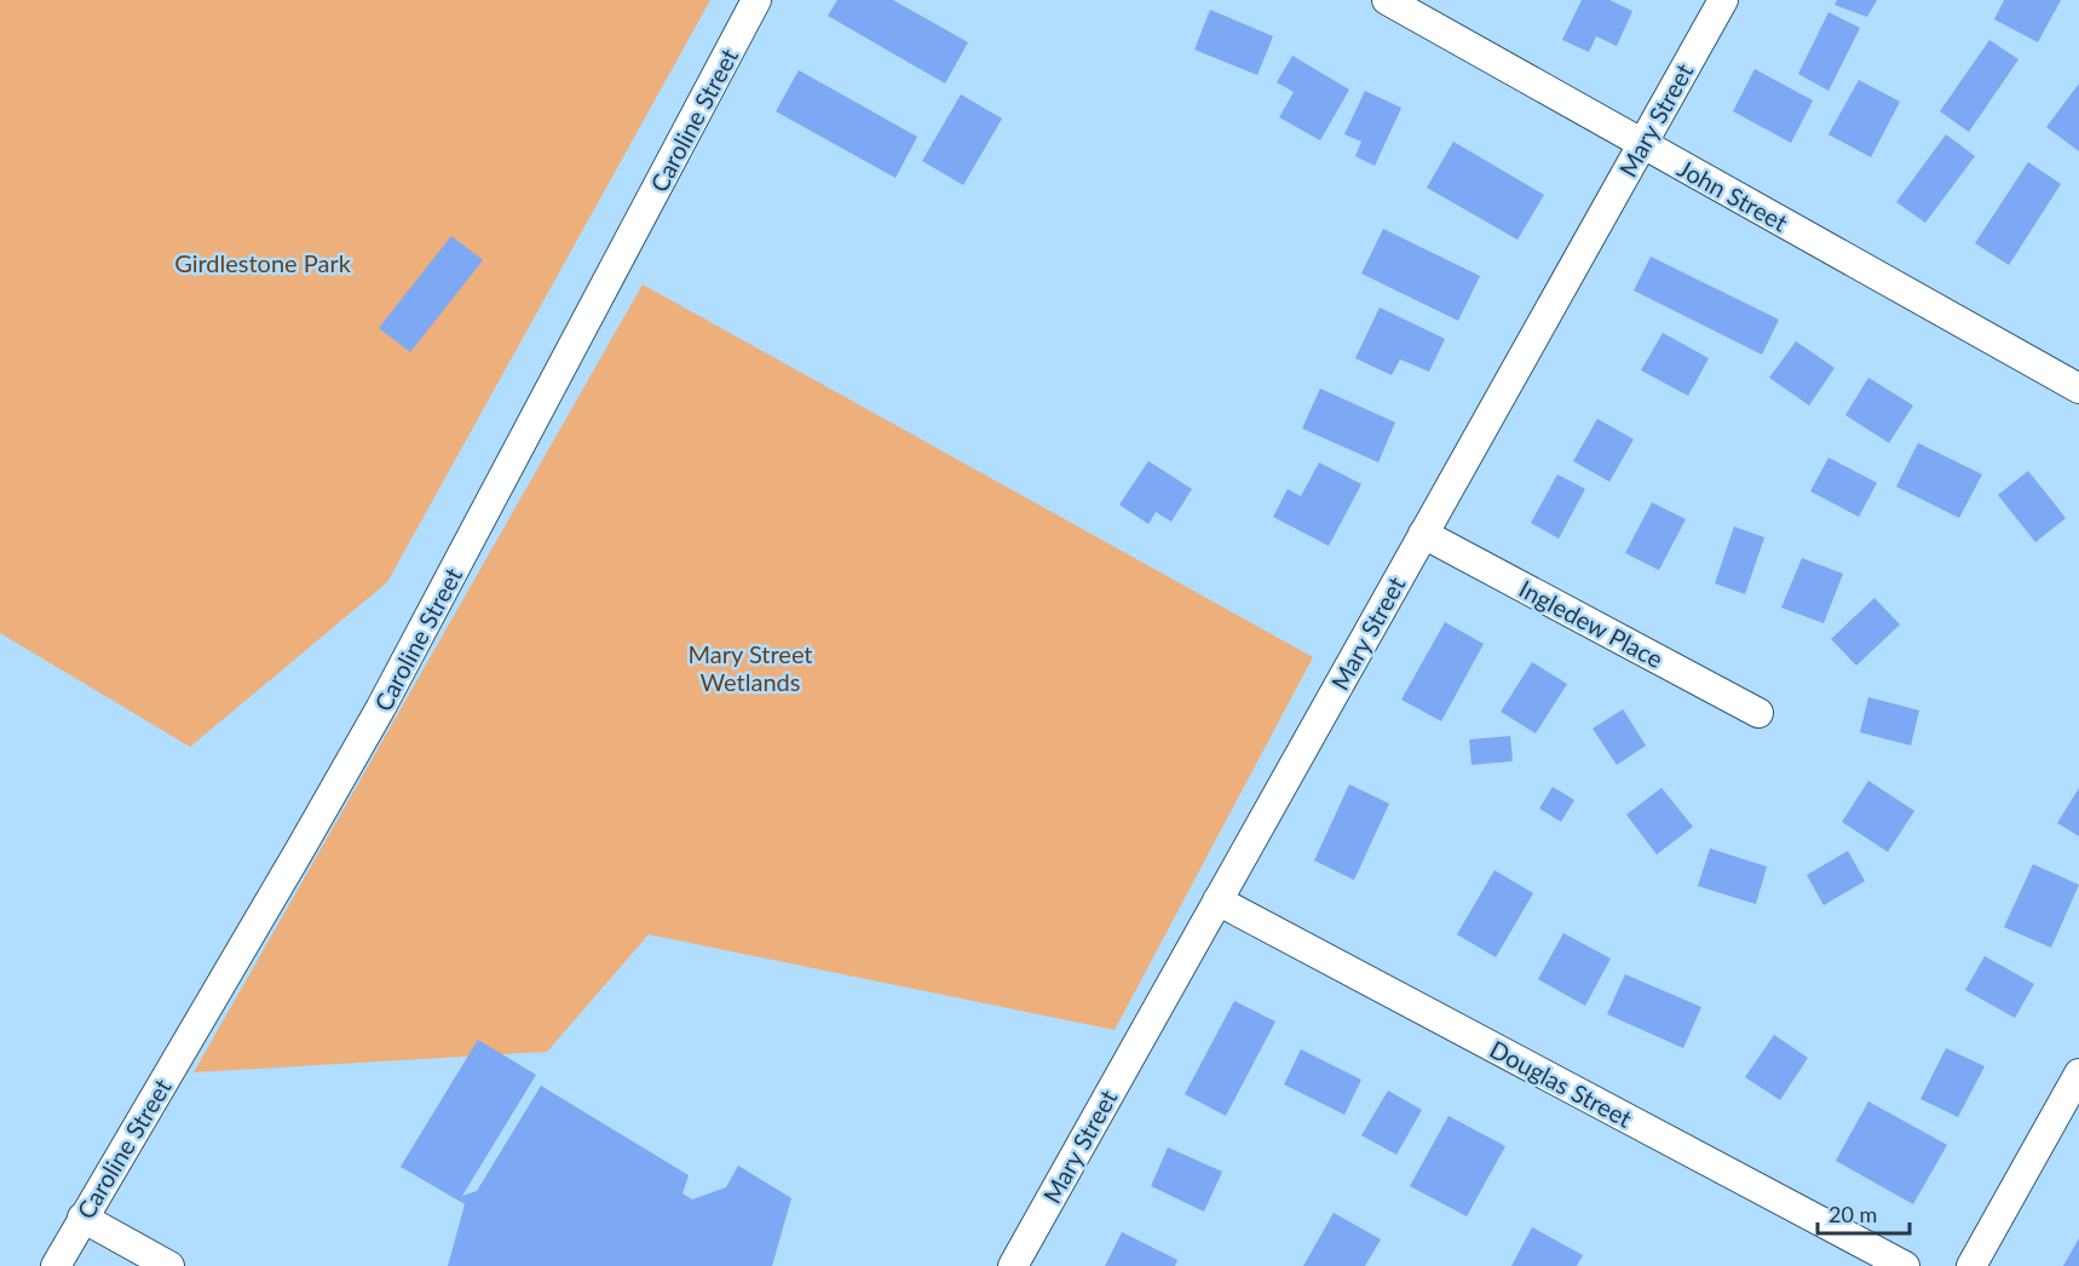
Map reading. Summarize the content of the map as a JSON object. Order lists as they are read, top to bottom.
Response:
{
  "streets": {
    "street": [
      "Caroline Street",
      "Mary Street",
      "John Street",
      "Ingledew Place",
      "Douglas Street"
    ]
  },
  "crossings": [
    ["Mary Street", "John Street"],
    ["Mary Street", "Ingledew Place"],
    ["Mary Street", "Douglas Street"]
  ],
  "parks": ["Girdlestone Park", "Mary Street Wetlands"],
  "scale_bar": "20 m"
}
